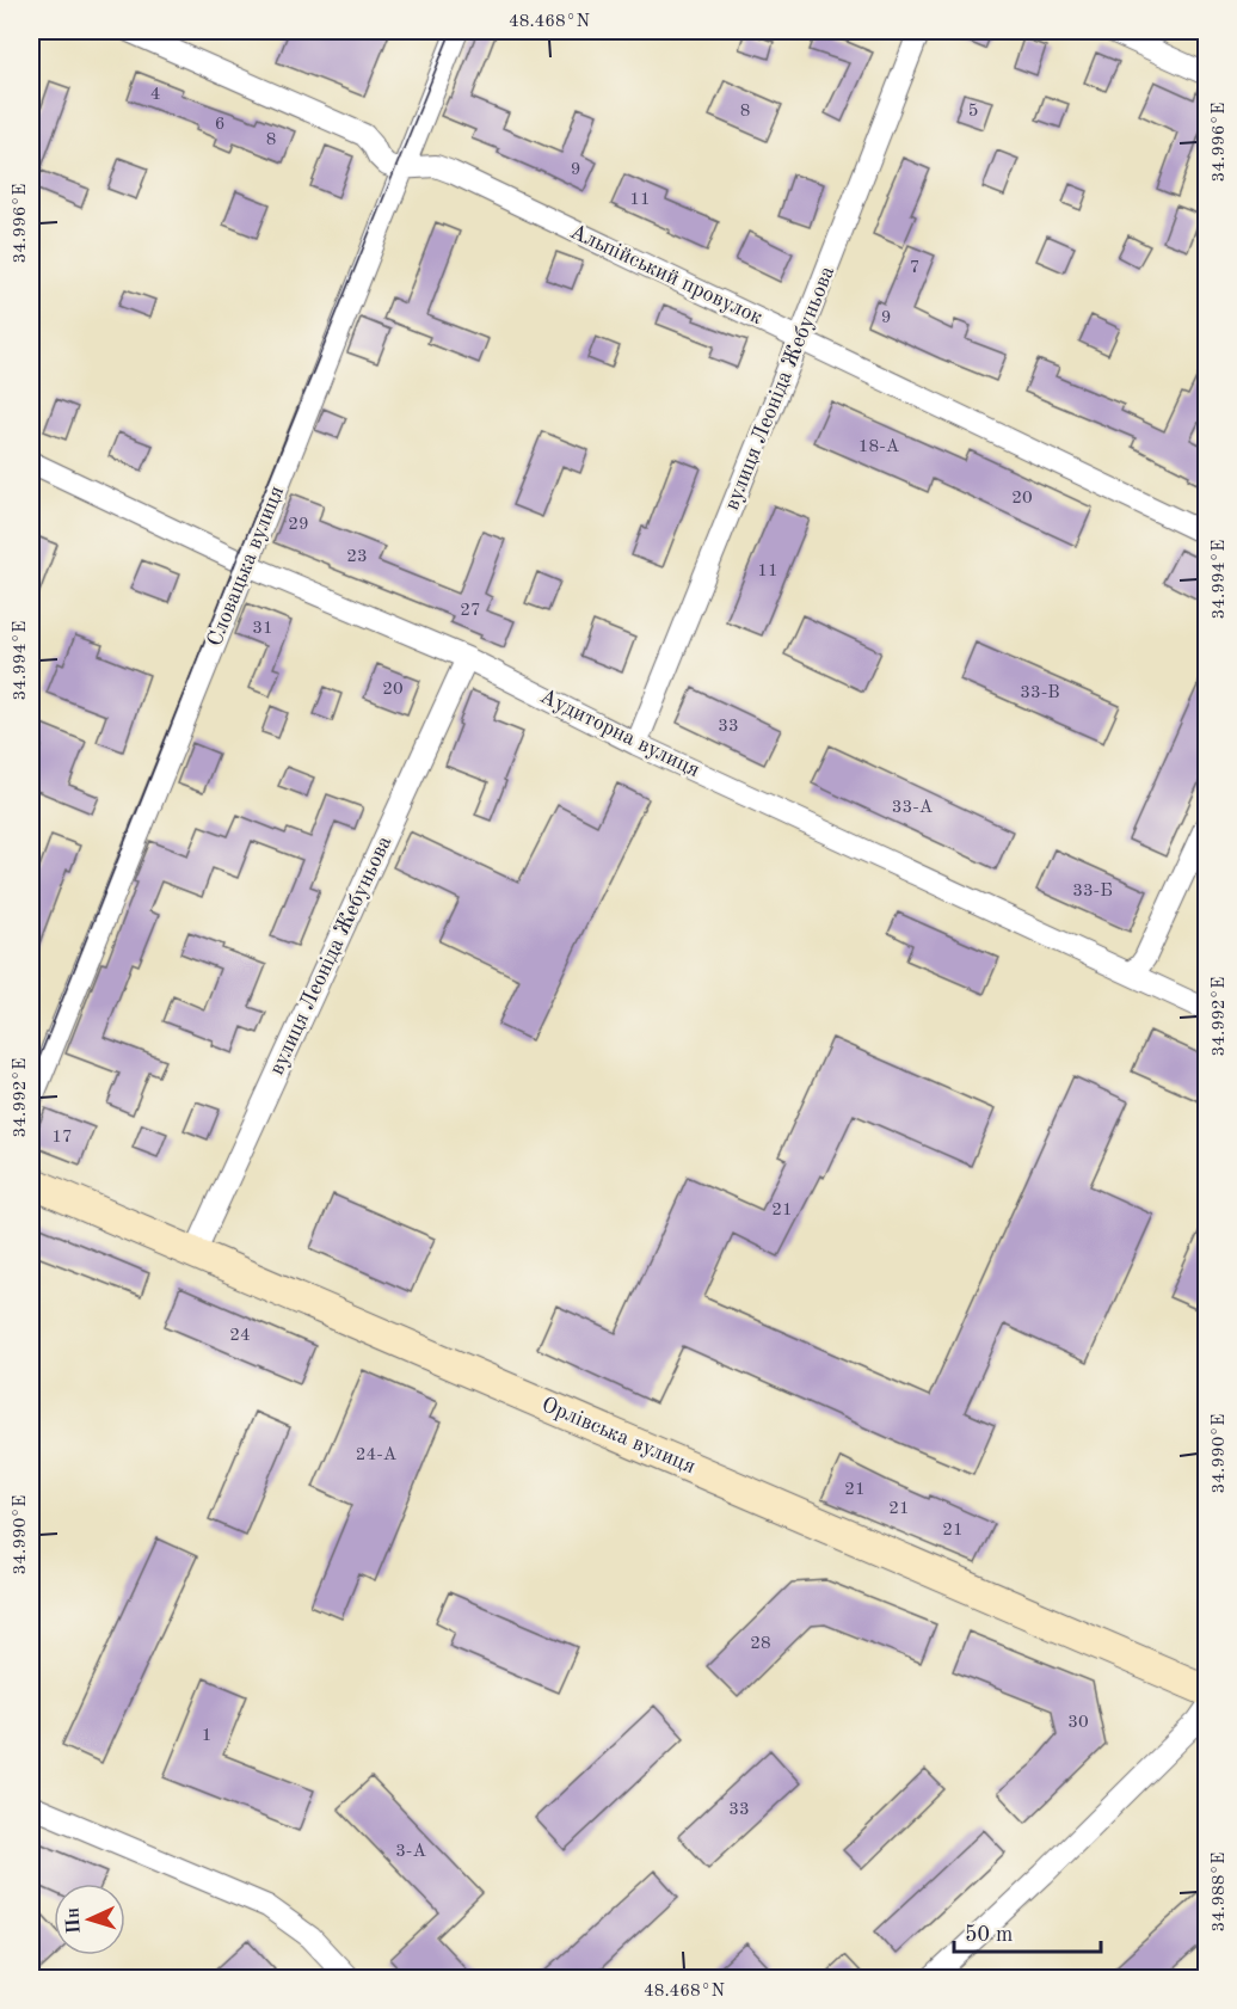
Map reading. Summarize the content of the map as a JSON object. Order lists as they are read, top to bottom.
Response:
{
  "streets": {
    "street": [
      "Альпійський провулок",
      "вулиця Леоніда Жебуньова",
      "Словацька вулиця",
      "Аудиторна вулиця",
      "Орлівська вулиця"
    ]
  },
  "crossings": [
    ["Альпійський провулок", "вулиця Леоніда Жебуньова"],
    ["Альпійський провулок", "Словацька вулиця"],
    ["вулиця Леоніда Жебуньова", "Аудиторна вулиця"],
    ["вулиця Леоніда Жебуньова", "Орлівська вулиця"],
    ["Словацька вулиця", "Аудиторна вулиця"]
  ],
  "house_numbers": [
    "4",
    "8",
    "5",
    "6",
    "8",
    "9",
    "11",
    "7",
    "9",
    "18-А",
    "20",
    "29",
    "23",
    "11",
    "27",
    "31",
    "20",
    "33-В",
    "33",
    "33-А",
    "33-Б",
    "17",
    "21",
    "24",
    "24-А",
    "21",
    "21",
    "21",
    "28",
    "30",
    "1",
    "33",
    "3-А"
  ],
  "scale_bar": "50 m",
  "north": "left",
  "coordinates": [
    "48.468°N",
    "34.996°E",
    "34.994°E",
    "34.992°E",
    "34.990°E",
    "34.988°E"
  ]
}
